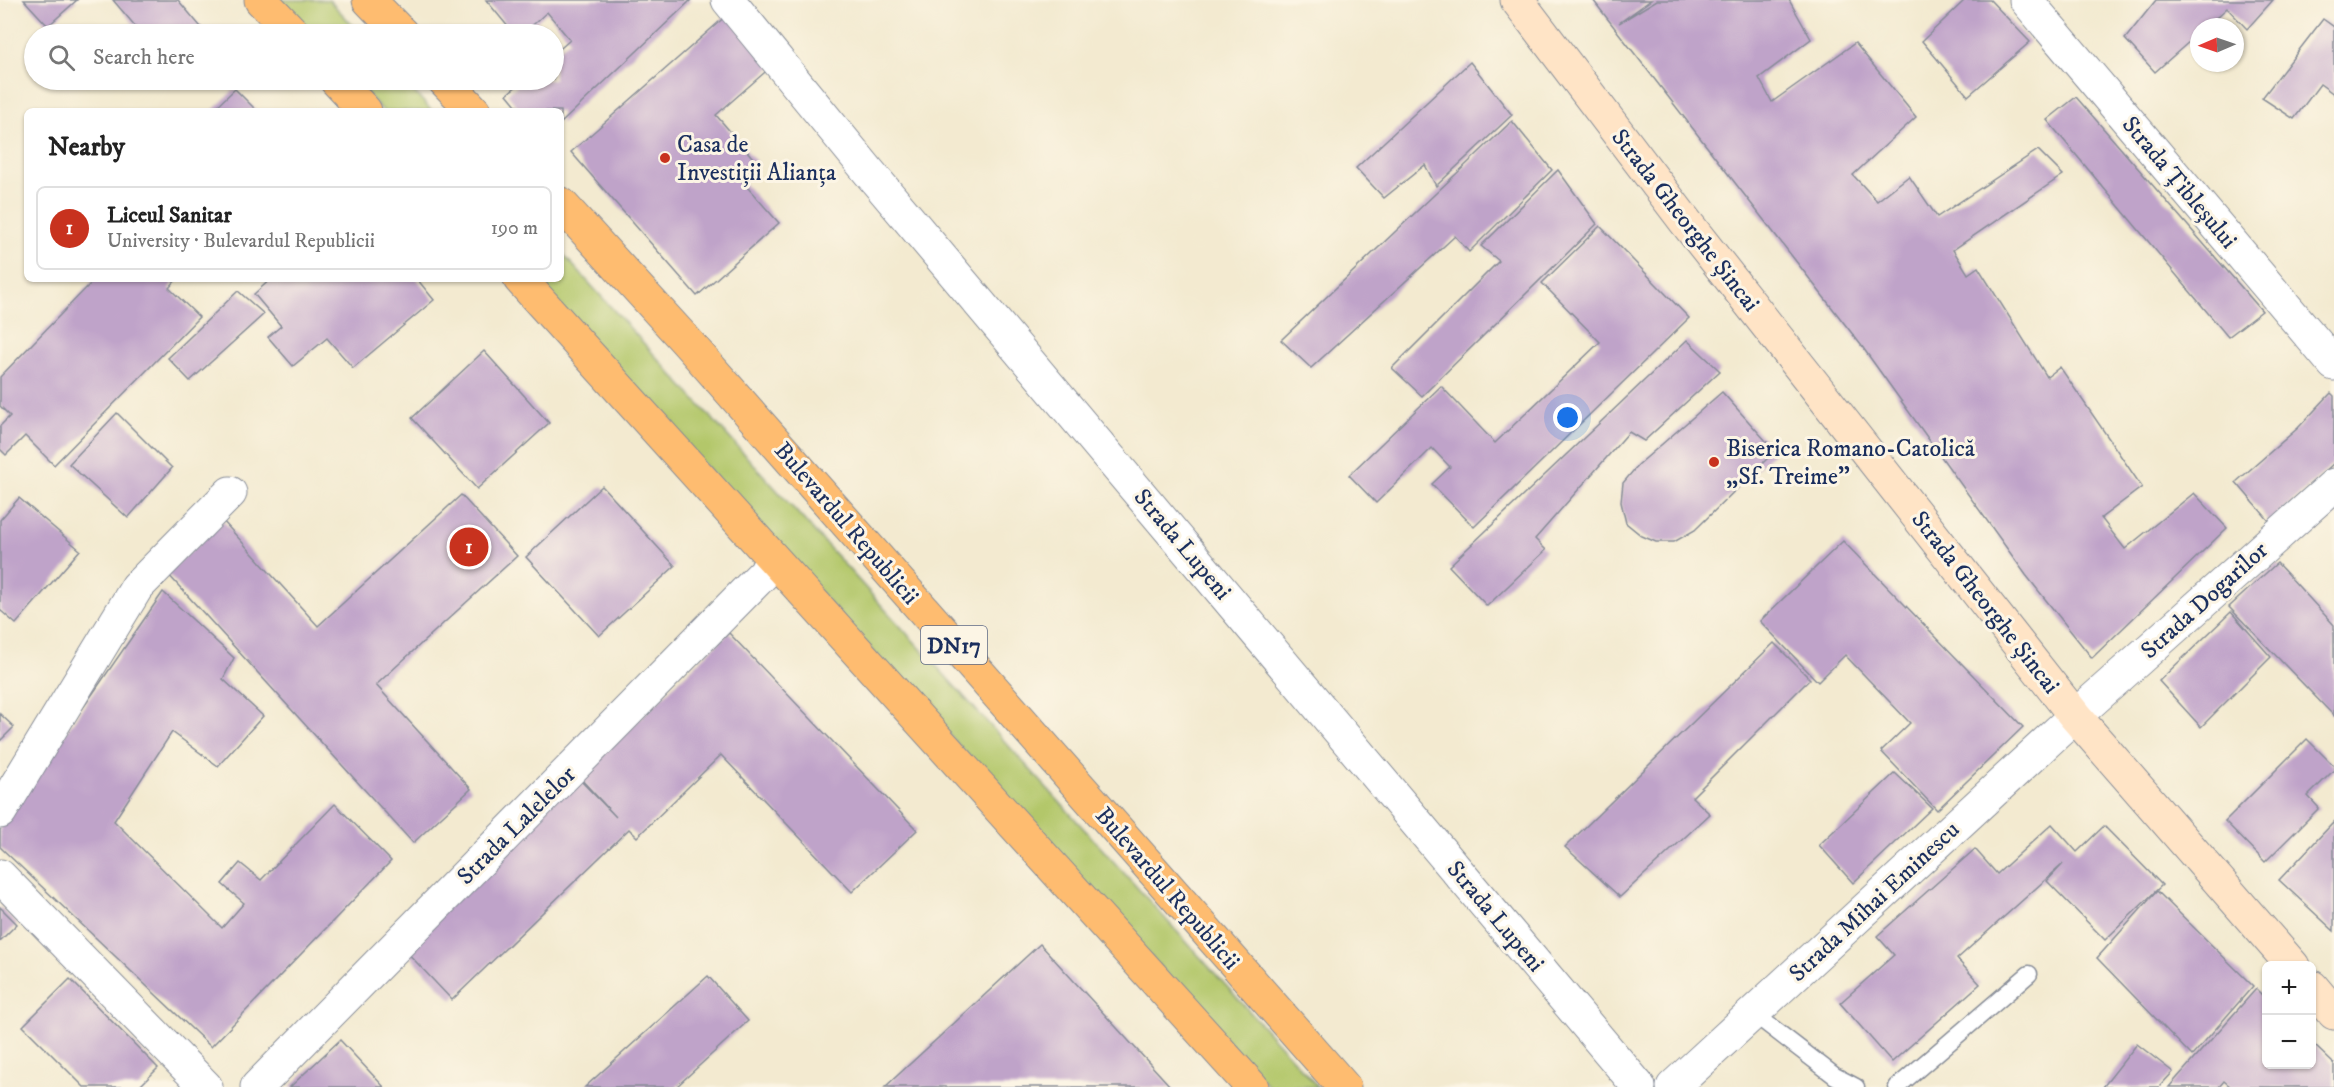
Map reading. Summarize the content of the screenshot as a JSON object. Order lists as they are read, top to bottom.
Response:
{
  "streets": {
    "main road": ["Bulevardul Republicii", "DN17"],
    "street": [
      "Strada Țibleșului",
      "Strada Gheorghe Șincai",
      "Strada Lupeni",
      "Strada Dogarilor",
      "Strada Lalelelor",
      "Strada Mihai Eminescu"
    ]
  },
  "crossings": [
    ["Strada Gheorghe Șincai", "Strada Dogarilor"],
    ["Strada Gheorghe Șincai", "Strada Mihai Eminescu"],
    ["Strada Dogarilor", "Strada Mihai Eminescu"]
  ],
  "places": ["Casa de Investiții Alianța", "Biserica Romano-Catolică „Sf. Treime”"],
  "north": "left",
  "page": {
    "search": "Search here",
    "heading": "Nearby",
    "list": [
      {
        "mark": "1",
        "name": "Liceul Sanitar",
        "note": "University · Bulevardul Republicii",
        "value": "190 m"
      }
    ],
    "pins": "1",
    "map_buttons": ["+", "−"]
  }
}
